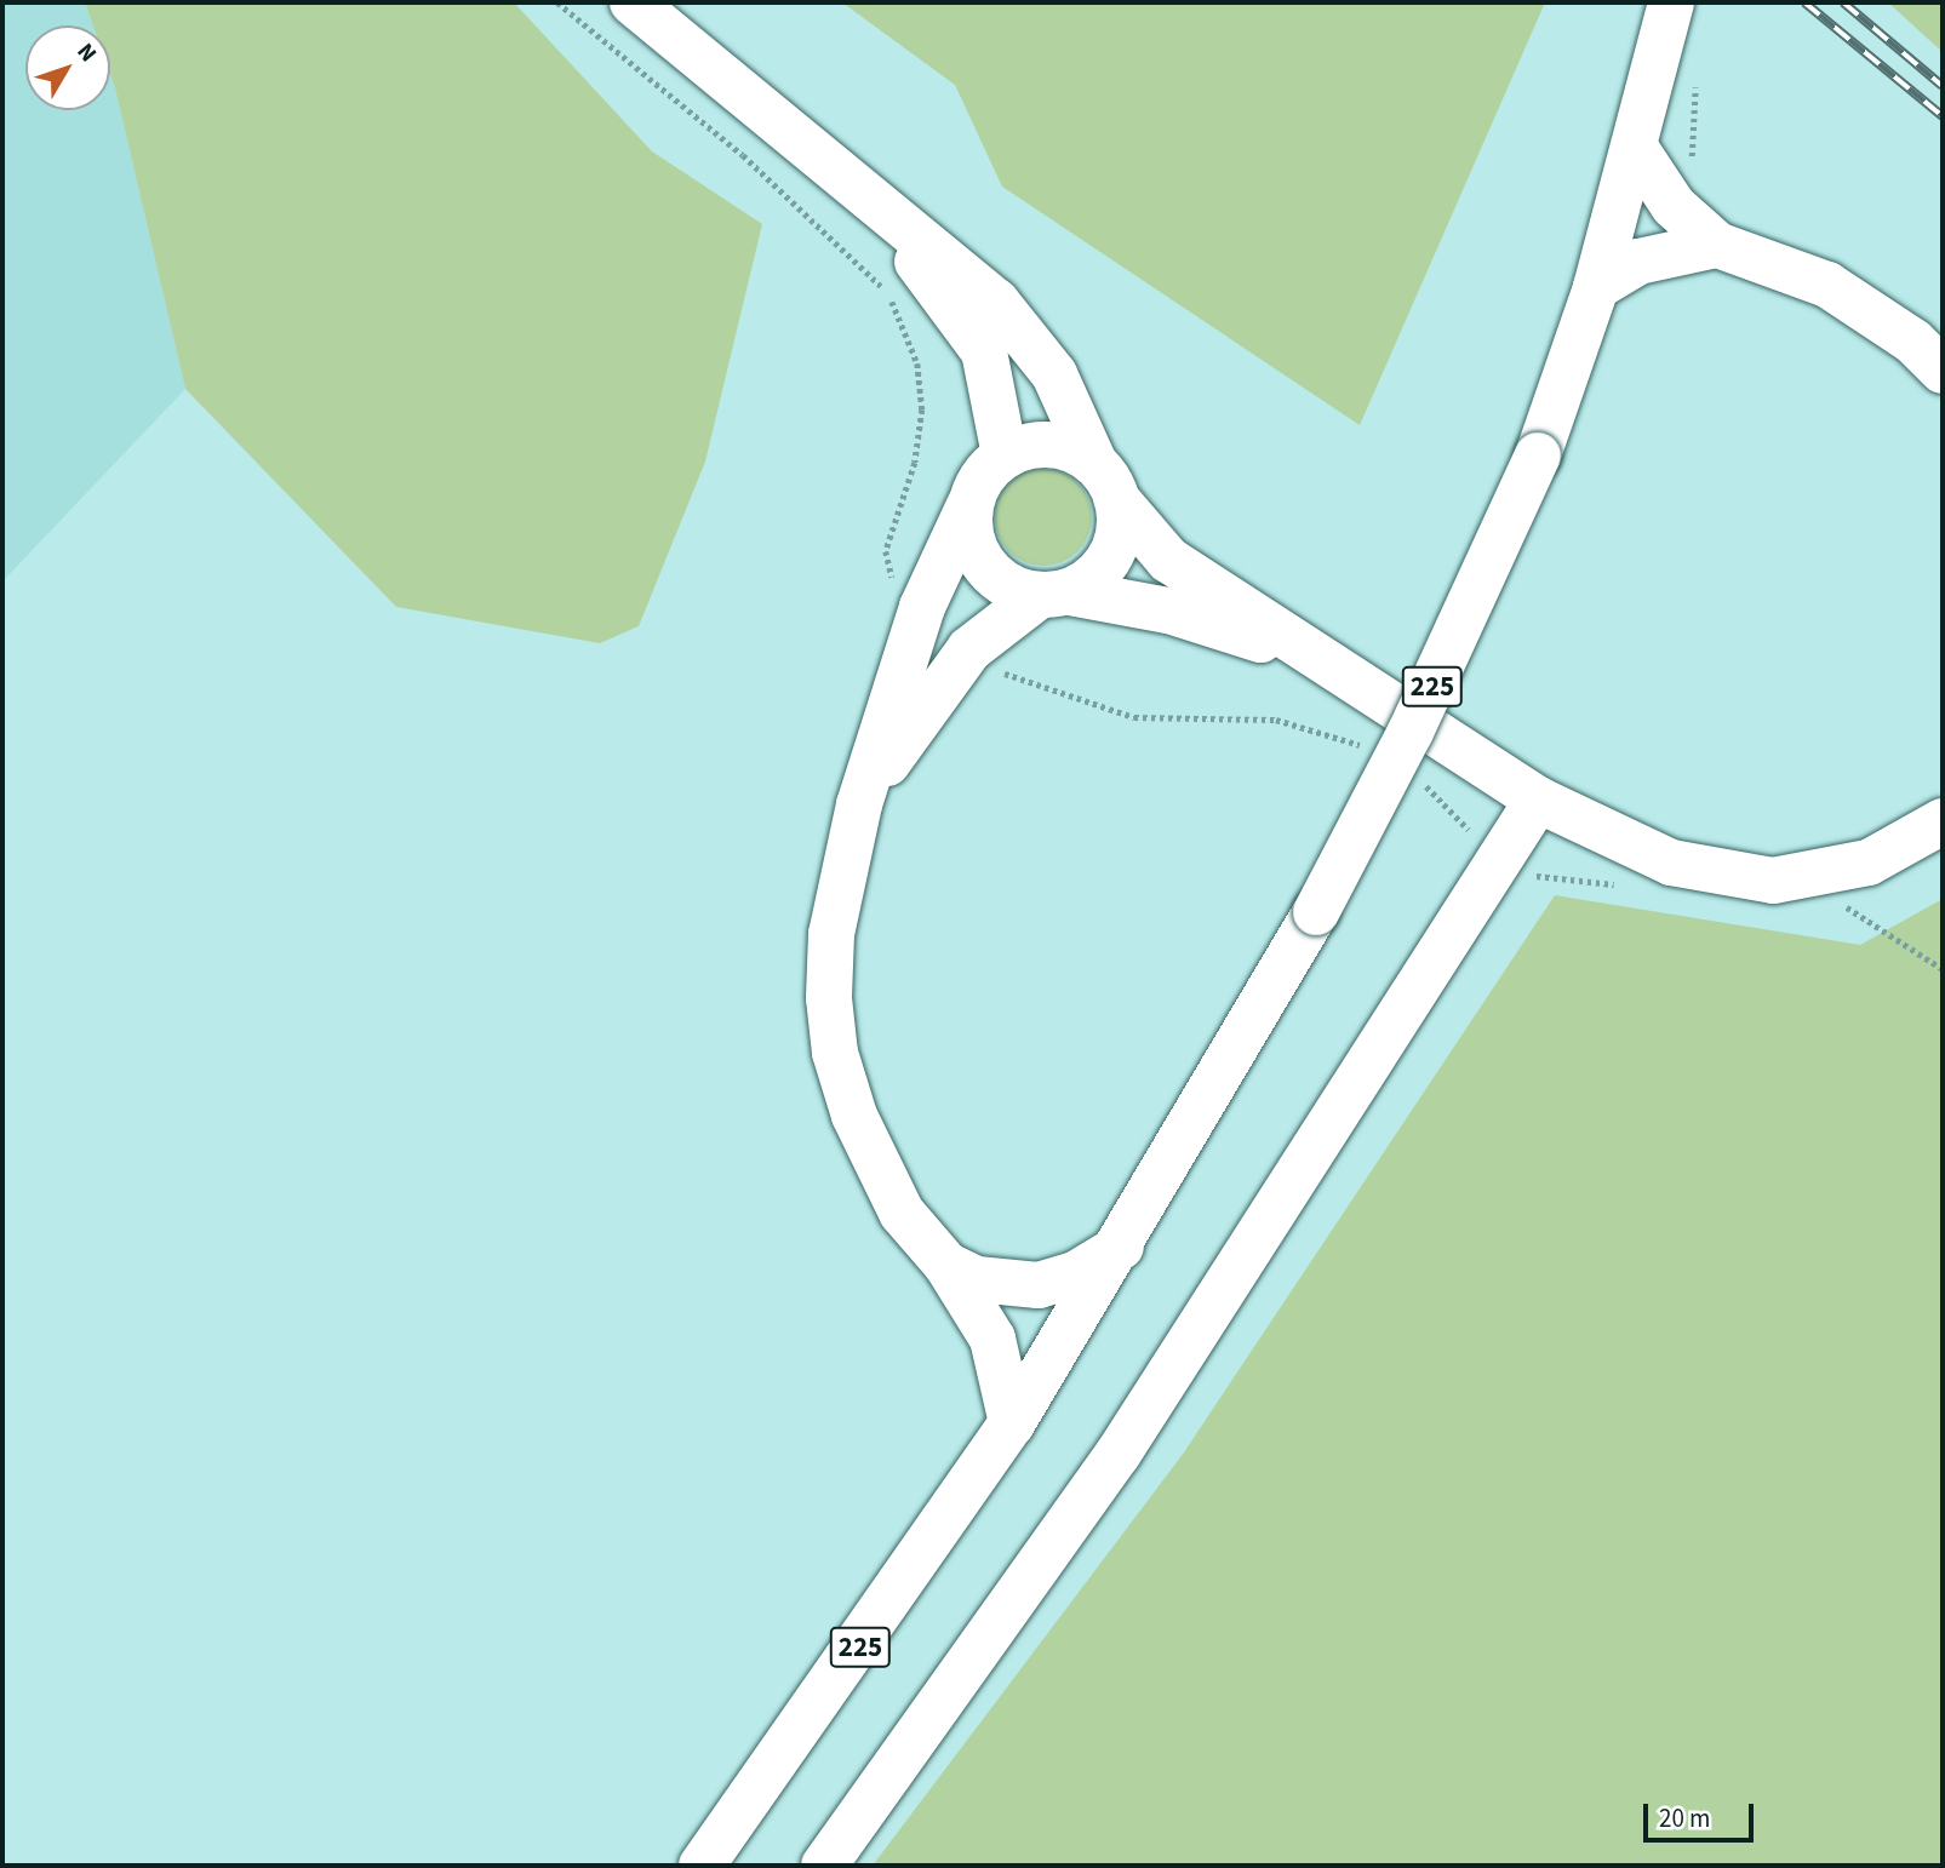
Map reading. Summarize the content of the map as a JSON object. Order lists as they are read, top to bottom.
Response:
{
  "streets": {
    "main road": ["225"]
  },
  "scale_bar": "20 m",
  "north": "top right"
}
